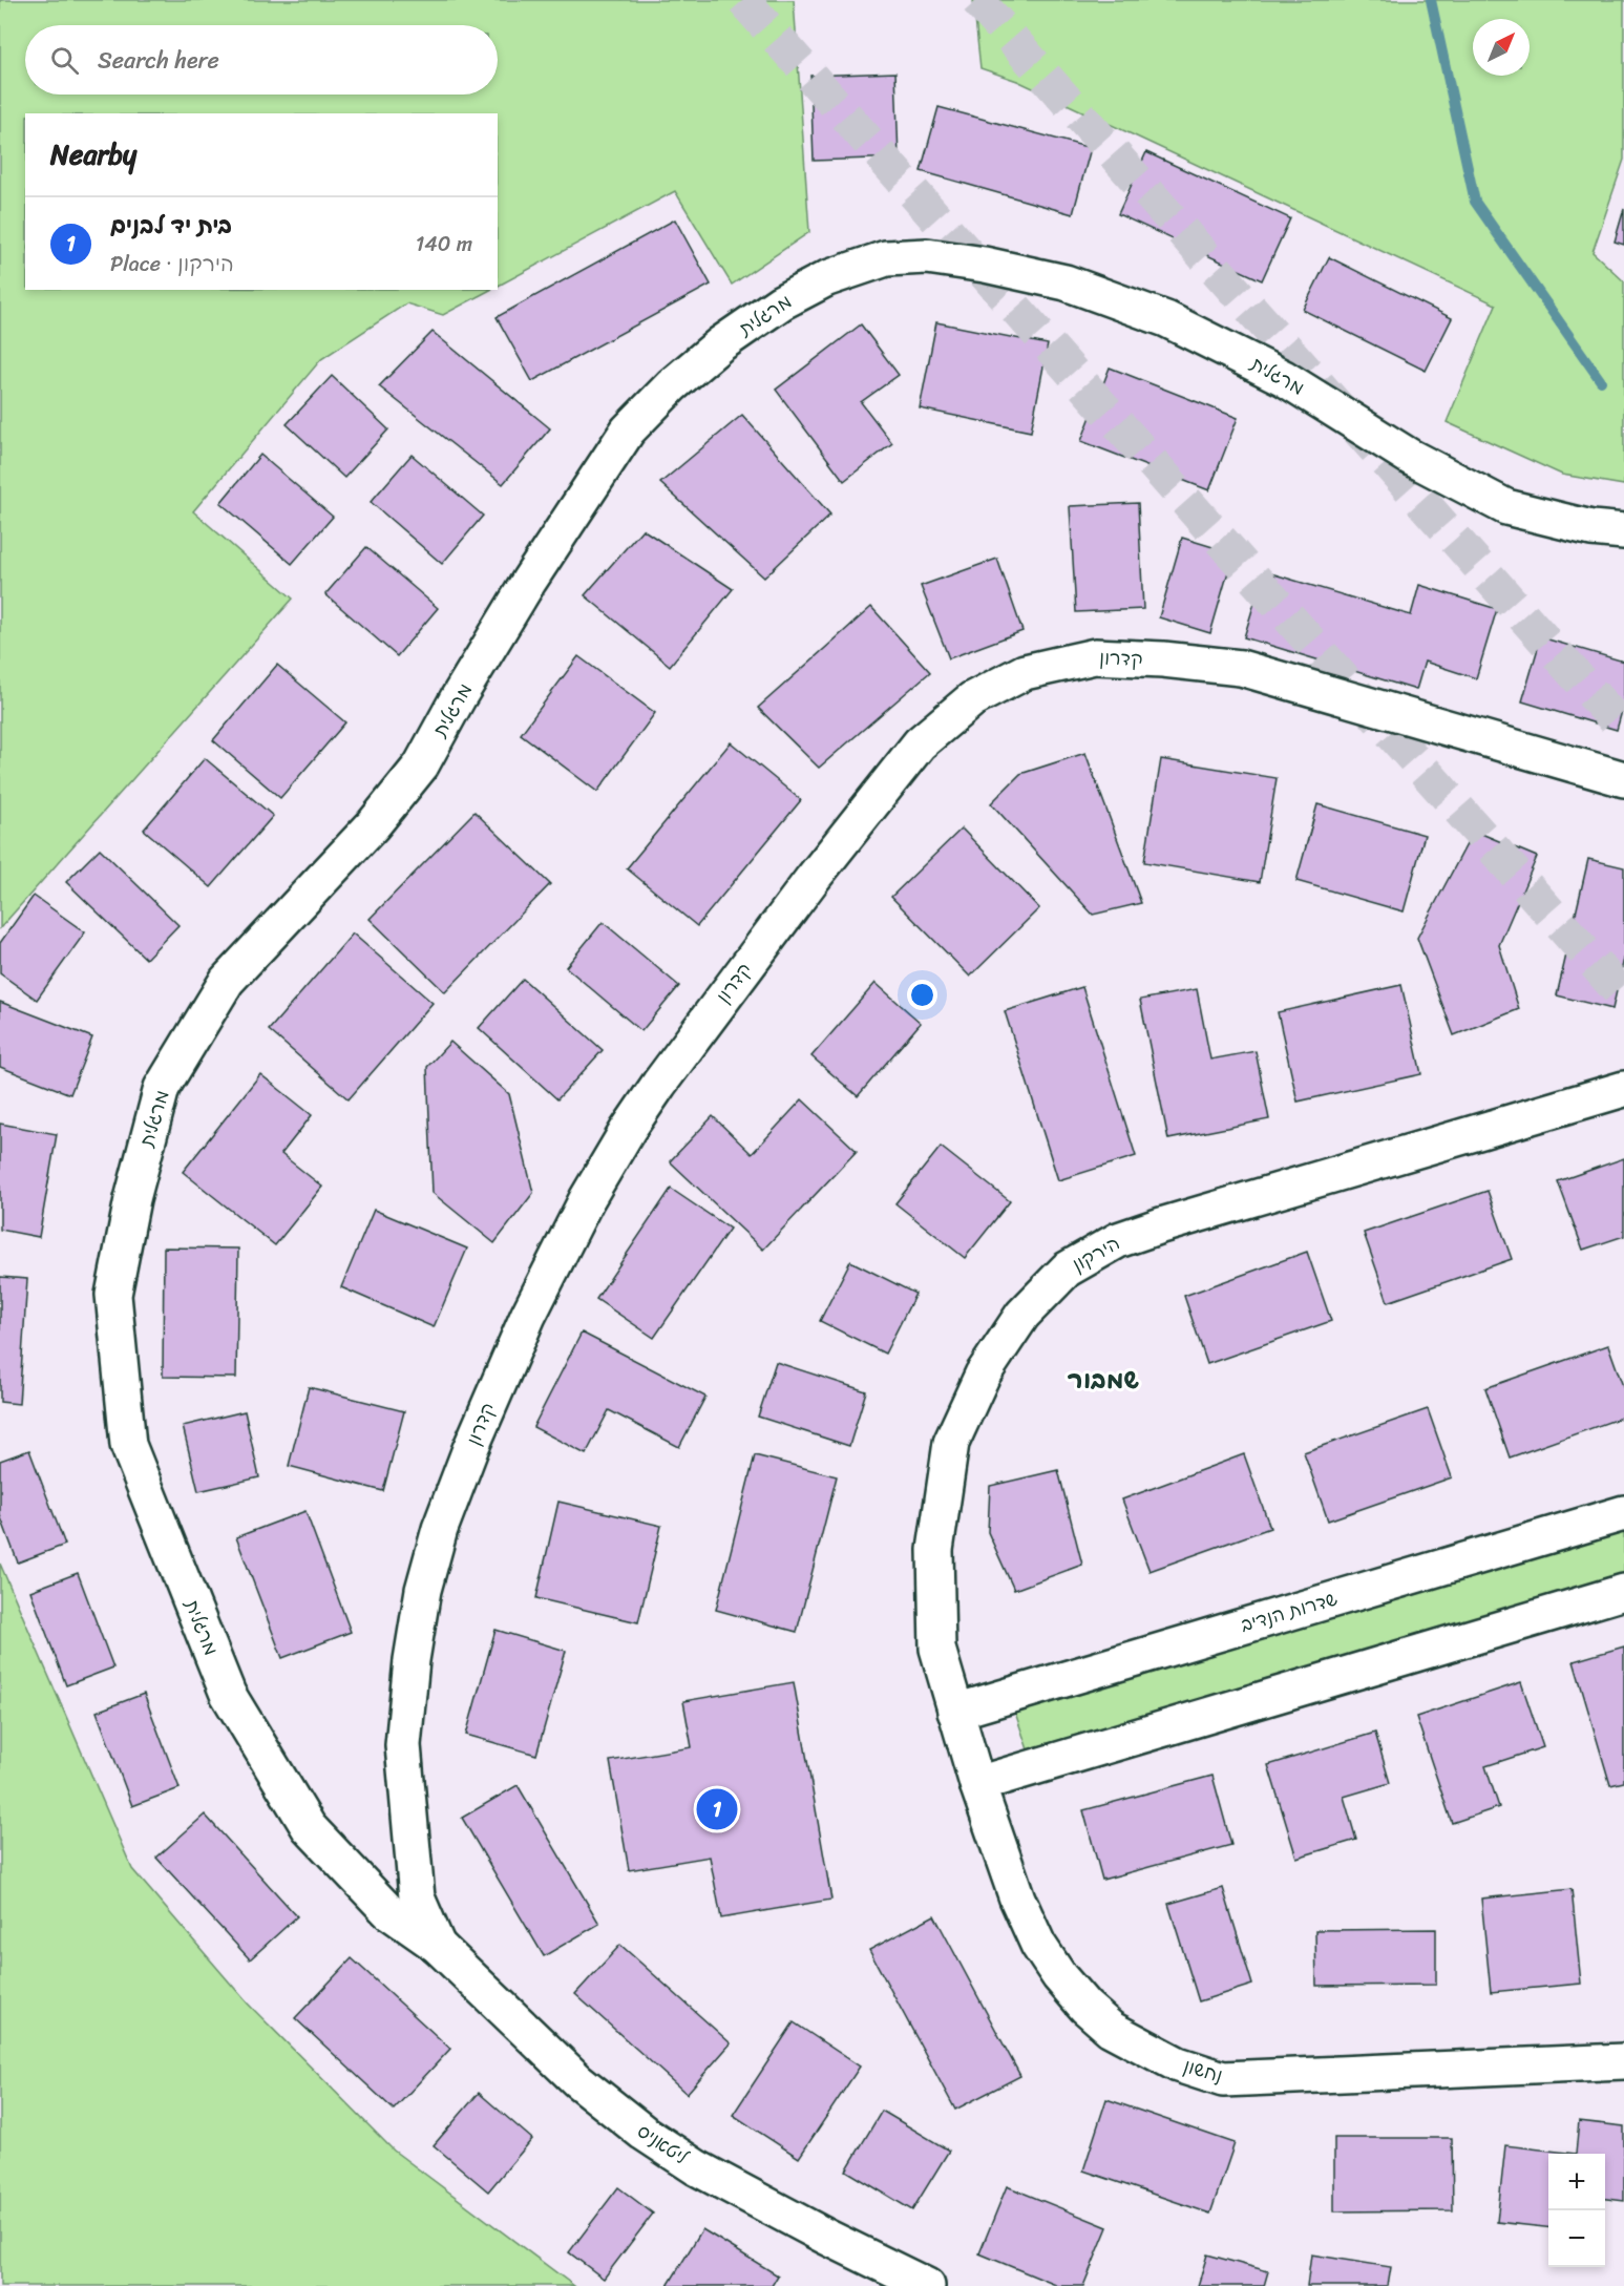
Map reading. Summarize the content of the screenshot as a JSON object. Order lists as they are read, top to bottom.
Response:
{
  "streets": {
    "street": [
      "מרגלית",
      "קדרון",
      "הירקון",
      "שדרות הנדיב",
      "נחשון",
      "ליטאניס"
    ]
  },
  "crossings": [
    ["מרגלית", "קדרון"],
    ["מרגלית", "ליטאניס"],
    ["קדרון", "ליטאניס"],
    ["הירקון", "שדרות הנדיב"],
    ["הירקון", "נחשון"]
  ],
  "districts": ["שמבור"],
  "north": "top right",
  "page": {
    "search": "Search here",
    "heading": "Nearby",
    "list": [
      {
        "mark": "1",
        "name": "בית יד לבנים",
        "note": "Place · הירקון",
        "value": "140 m"
      }
    ],
    "pins": "1",
    "map_buttons": ["+", "−"]
  }
}
